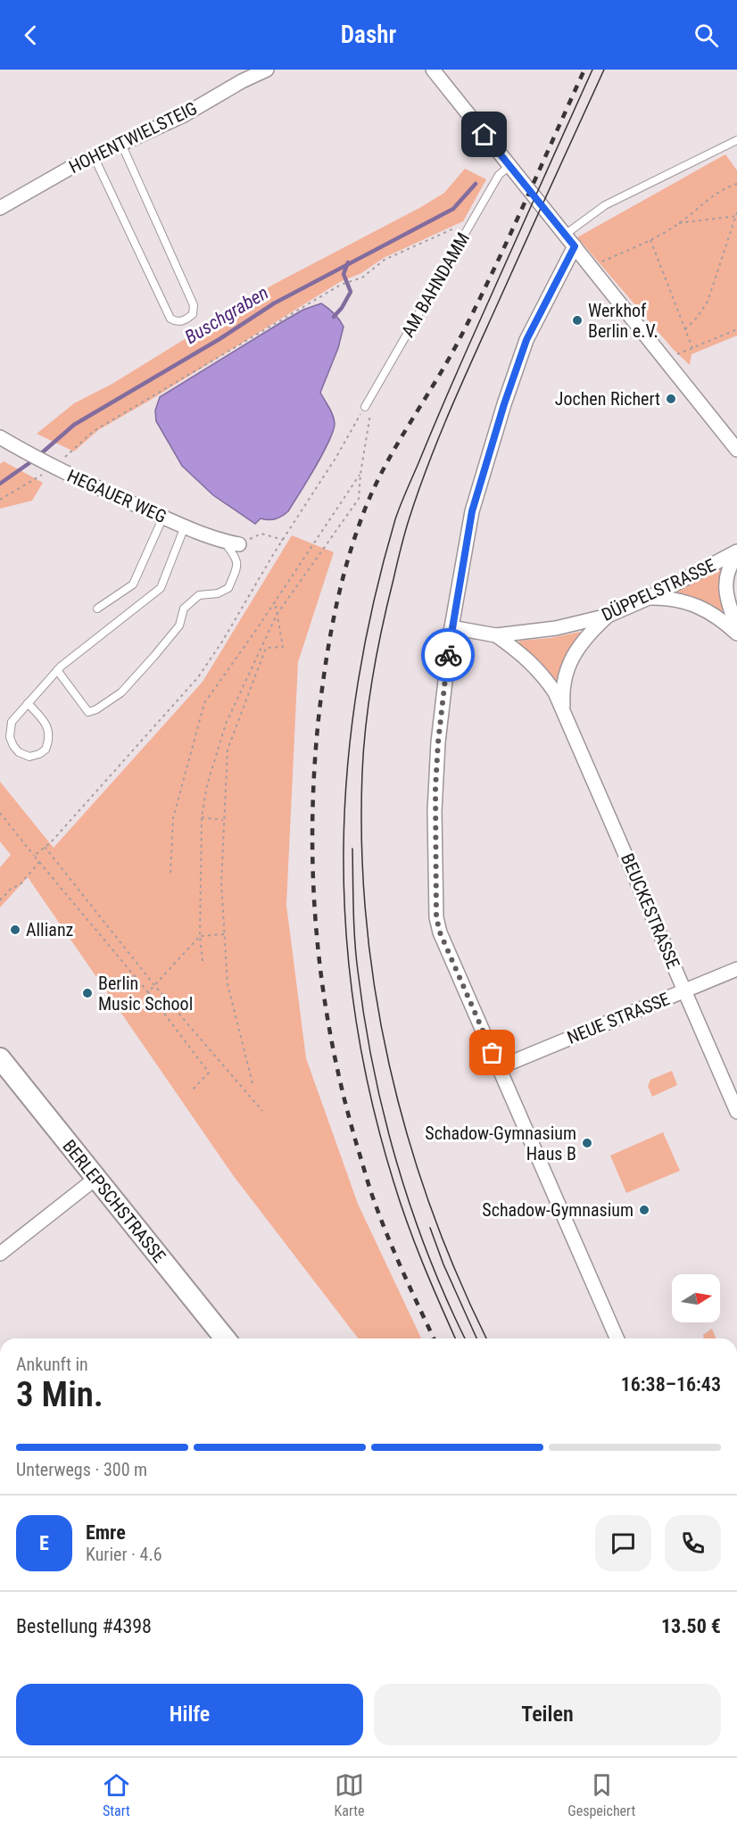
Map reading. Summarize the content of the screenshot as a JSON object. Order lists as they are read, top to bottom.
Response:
{
  "streets": {
    "street": [
      "HOHENTWIELSTEIG",
      "HEGAUER WEG",
      "DÜPPELSTRASSE",
      "BEUCKESTRASSE",
      "NEUE STRASSE",
      "BERLEPSCHSTRASSE"
    ],
    "lane": ["AM BAHNDAMM"]
  },
  "crossings": [
    ["DÜPPELSTRASSE", "BEUCKESTRASSE"],
    ["BEUCKESTRASSE", "NEUE STRASSE"]
  ],
  "water": ["Buschgraben"],
  "places": [
    "Werkhof Berlin e.V.",
    "Jochen Richert",
    "Allianz",
    "Berlin Music School",
    "Schadow-Gymnasium Haus B",
    "Schadow-Gymnasium"
  ],
  "north": "right",
  "page": {
    "header": "Dashr",
    "heading": ["3 Min.", "Ankunft in", "16:38–16:43"],
    "panel": [
      "Emre",
      "Kurier · 4.6",
      "Bestellung #4398",
      "13.50 €"
    ],
    "bar": "Unterwegs · 300 m",
    "round": "E",
    "buttons": ["Hilfe", "Teilen"],
    "tabs": ["Start", "Karte", "Gespeichert"]
  }
}
